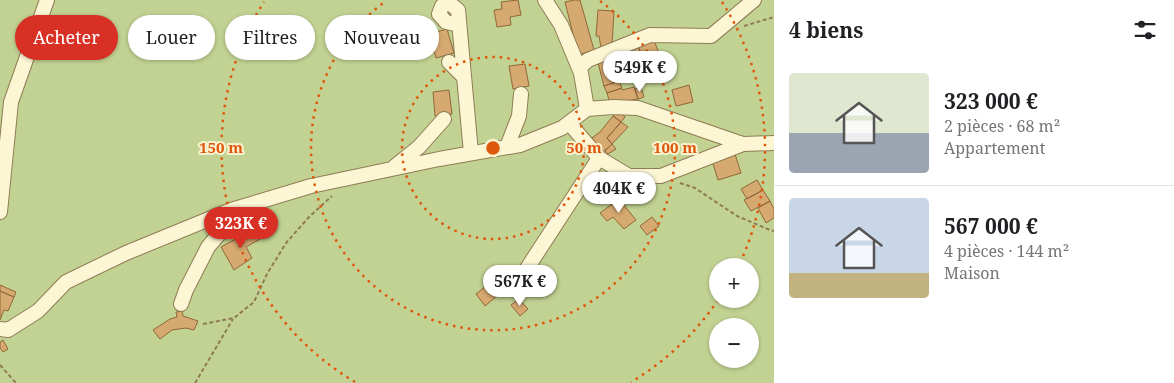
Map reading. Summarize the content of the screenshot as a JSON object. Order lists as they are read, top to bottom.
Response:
{
  "page": {
    "heading": "4 biens",
    "chip": [
      "Acheter",
      "Louer",
      "Filtres",
      "Nouveau"
    ],
    "price": [
      "549K €",
      "404K €",
      "323K €",
      "567K €"
    ],
    "list": [
      {
        "name": "323 000 €",
        "note": "2 pièces · 68 m² · Appartement"
      },
      {
        "name": "567 000 €",
        "note": "4 pièces · 144 m² · Maison"
      }
    ],
    "map_buttons": ["+", "−"]
  },
  "rings": ["50 m", "100 m", "150 m"]
}
